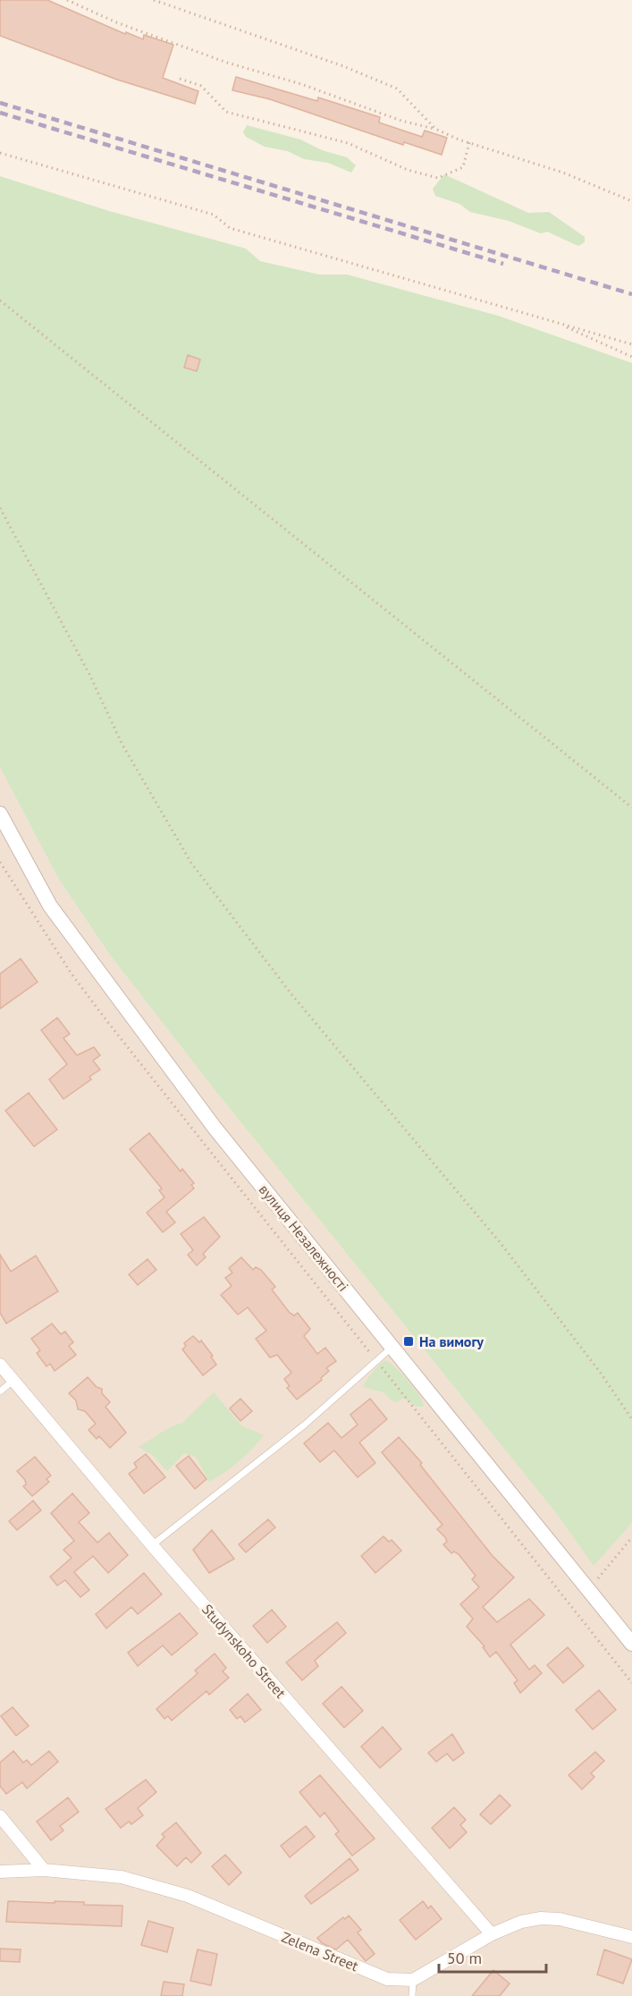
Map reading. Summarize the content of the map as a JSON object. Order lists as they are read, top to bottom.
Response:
{
  "streets": {
    "street": ["вулиця Незалежності", "Studynskoho Street", "Zelena Street"]
  },
  "places": {
    "transit": ["На вимогу"]
  },
  "scale_bar": "50 m"
}
